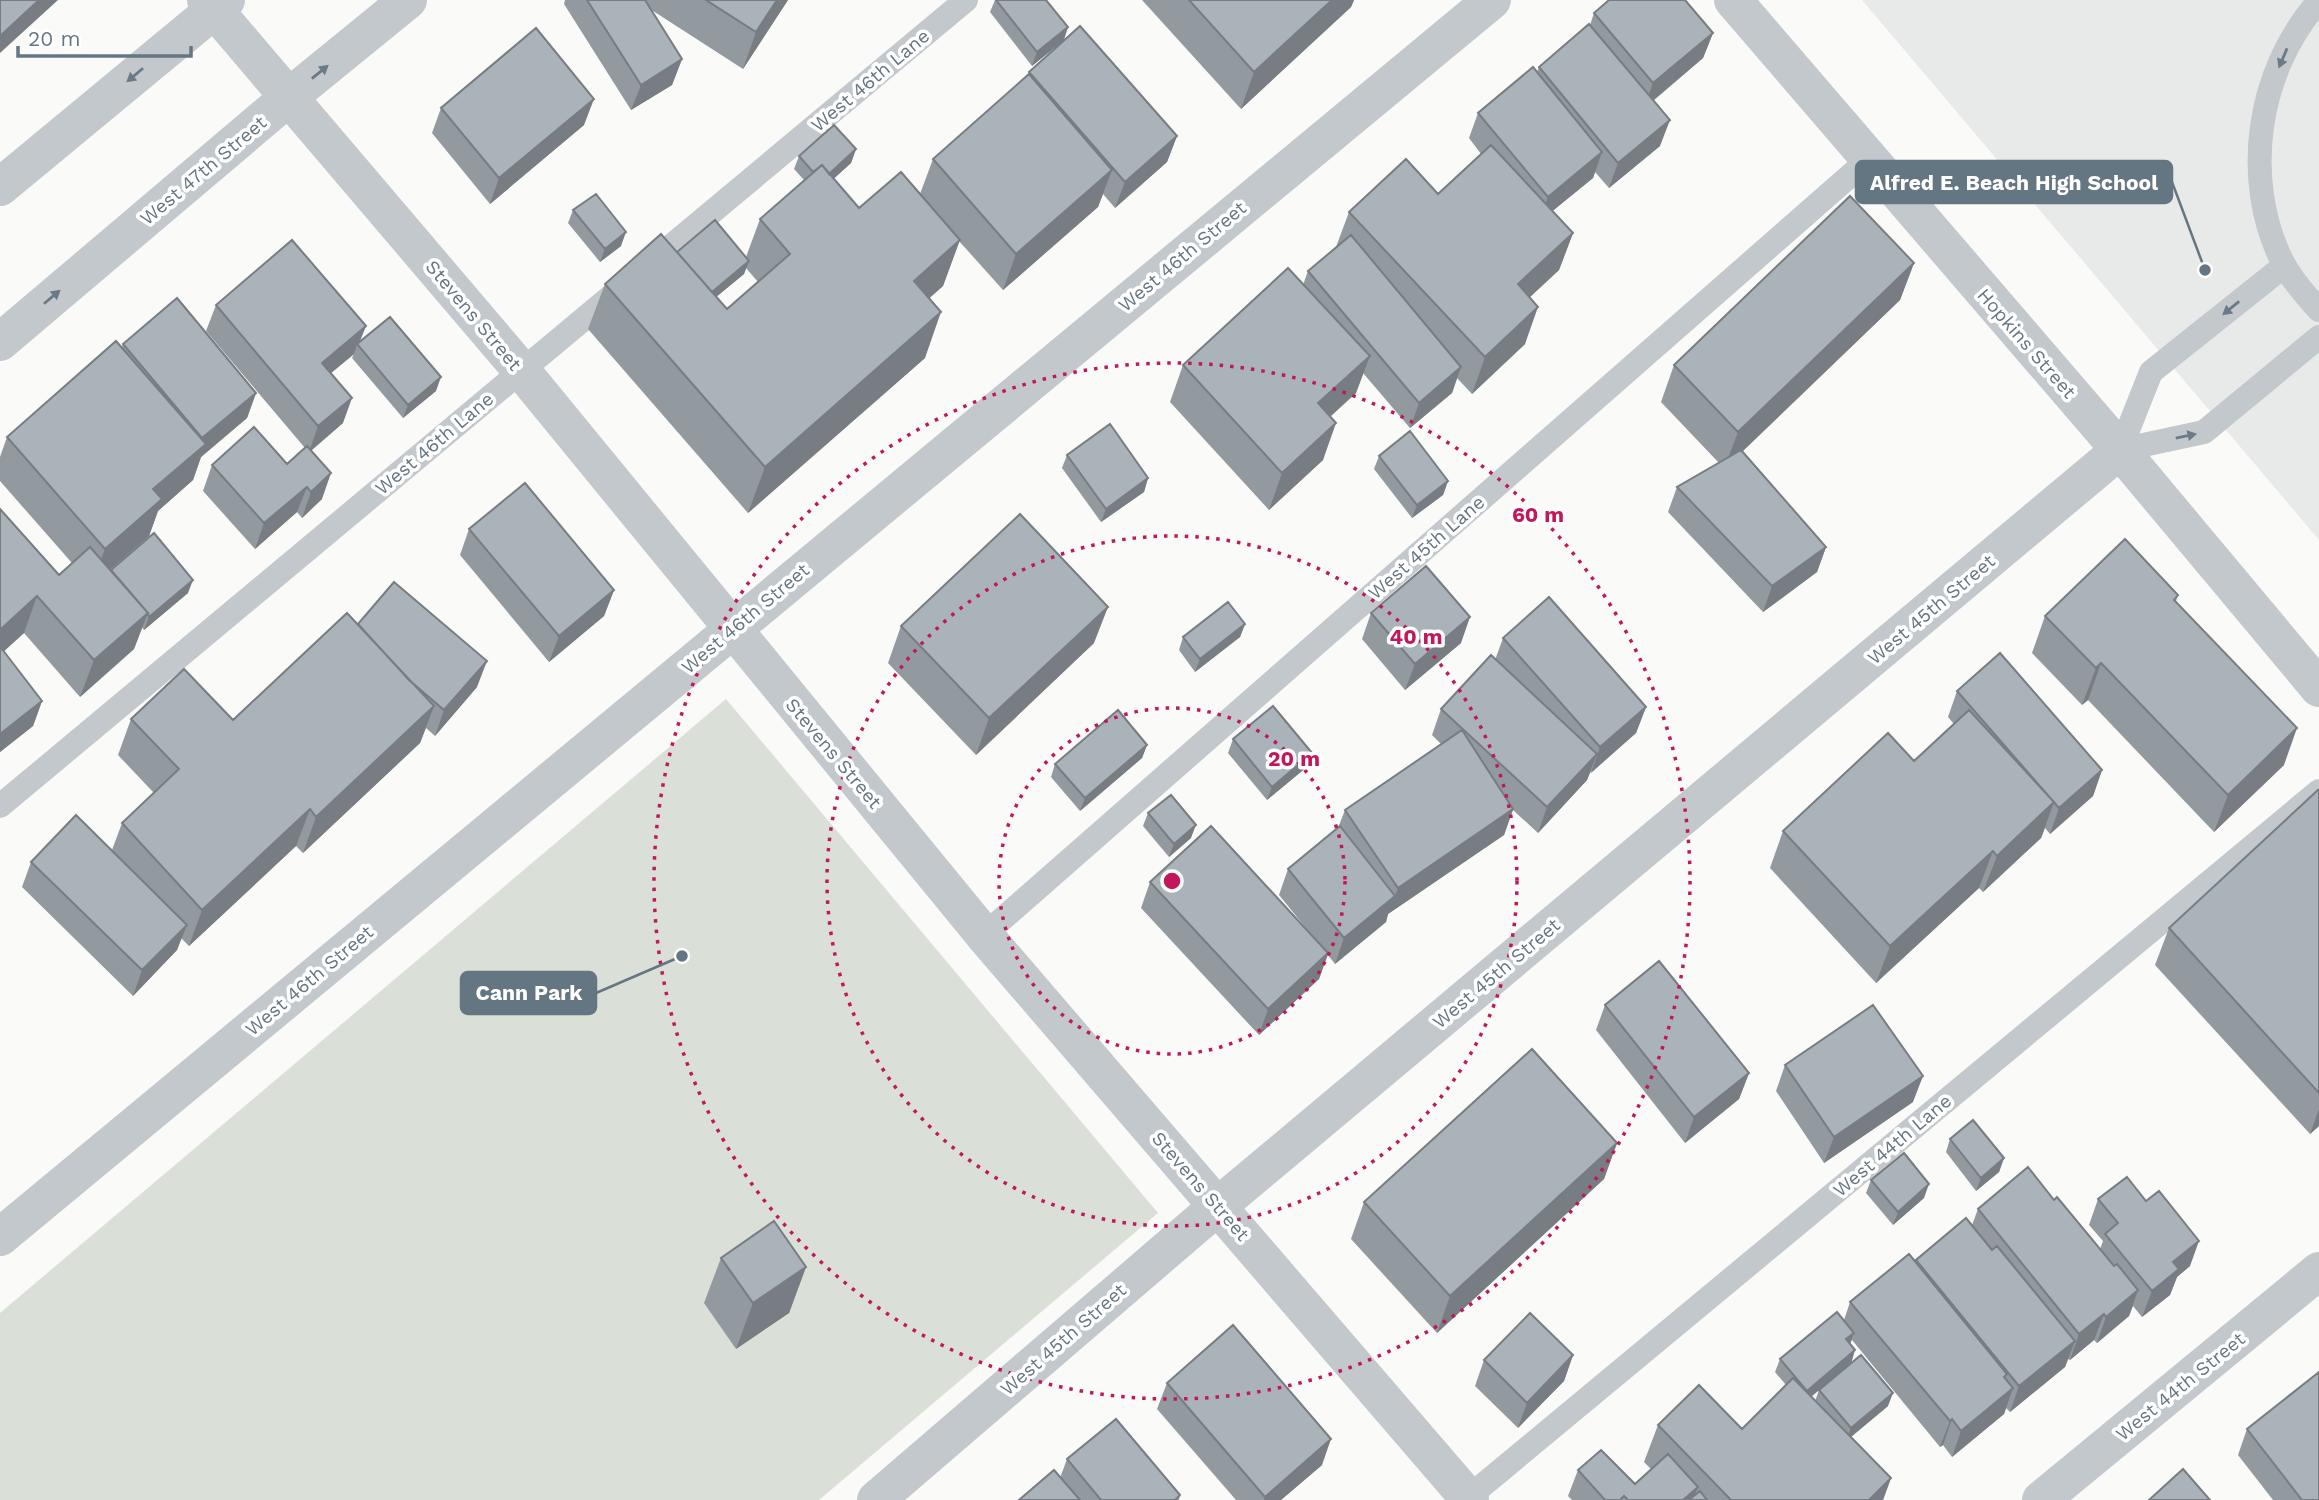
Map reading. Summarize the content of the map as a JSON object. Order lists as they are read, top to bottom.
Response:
{
  "streets": {
    "street": [
      "West 47th Street",
      "West 46th Street",
      "Stevens Street",
      "Hopkins Street",
      "West 45th Street",
      "West 44th Street"
    ],
    "lane": ["West 46th Lane", "West 45th Lane", "West 44th Lane"]
  },
  "crossings": [
    ["West 46th Lane", "Stevens Street"],
    ["West 47th Street", "Stevens Street"],
    ["West 46th Street", "Stevens Street"],
    ["Stevens Street", "West 45th Lane"],
    ["Stevens Street", "West 45th Street"],
    ["Stevens Street", "West 44th Lane"],
    ["Hopkins Street", "West 45th Lane"],
    ["Hopkins Street", "West 45th Street"]
  ],
  "places": ["Alfred E. Beach High School", "Cann Park"],
  "scale_bar": "20 m",
  "rings": ["60 m", "40 m", "20 m"]
}
